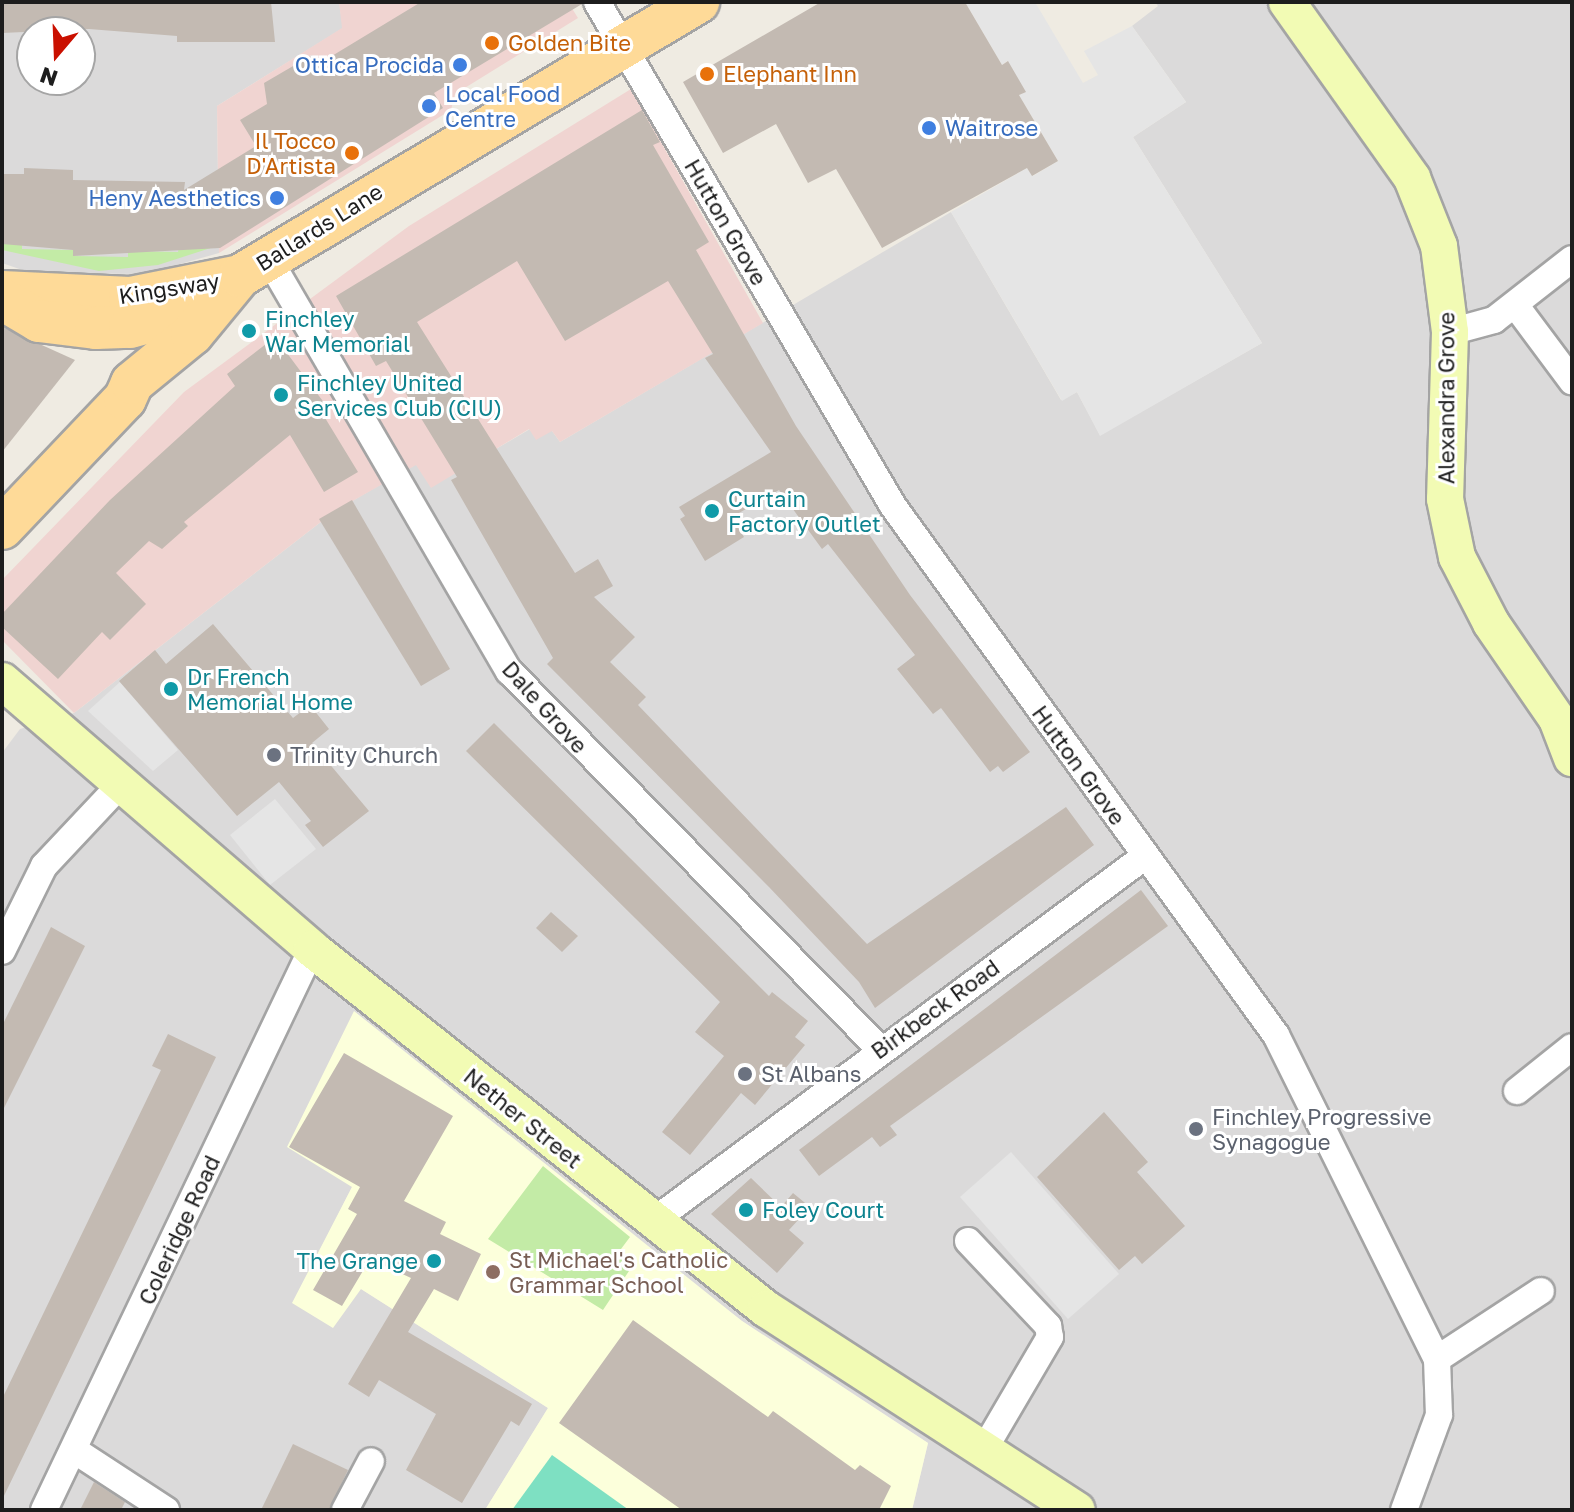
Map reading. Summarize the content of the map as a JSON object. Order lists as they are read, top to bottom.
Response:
{
  "streets": {
    "main road": ["Ballards Lane", "Kingsway"],
    "street": [
      "Hutton Grove",
      "Alexandra Grove",
      "Dale Grove",
      "Birkbeck Road",
      "Nether Street",
      "Coleridge Road"
    ]
  },
  "crossings": [
    ["Hutton Grove", "Ballards Lane"],
    ["Hutton Grove", "Birkbeck Road"],
    ["Ballards Lane", "Kingsway"],
    ["Ballards Lane", "Dale Grove"],
    ["Kingsway", "Dale Grove"],
    ["Dale Grove", "Birkbeck Road"],
    ["Birkbeck Road", "Nether Street"],
    ["Nether Street", "Coleridge Road"]
  ],
  "places": [
    "Golden Bite",
    "Ottica Procida",
    "Elephant Inn",
    "Local Food Centre",
    "Waitrose",
    "Il Tocco D'Artista",
    "Heny Aesthetics",
    "Finchley War Memorial",
    "Finchley United Services Club (CIU)",
    "Curtain Factory Outlet",
    "Dr French Memorial Home",
    "Trinity Church",
    "St Albans",
    "Finchley Progressive Synagogue",
    "Foley Court",
    "The Grange",
    "St Michael's Catholic Grammar School"
  ],
  "north": "bottom"
}
